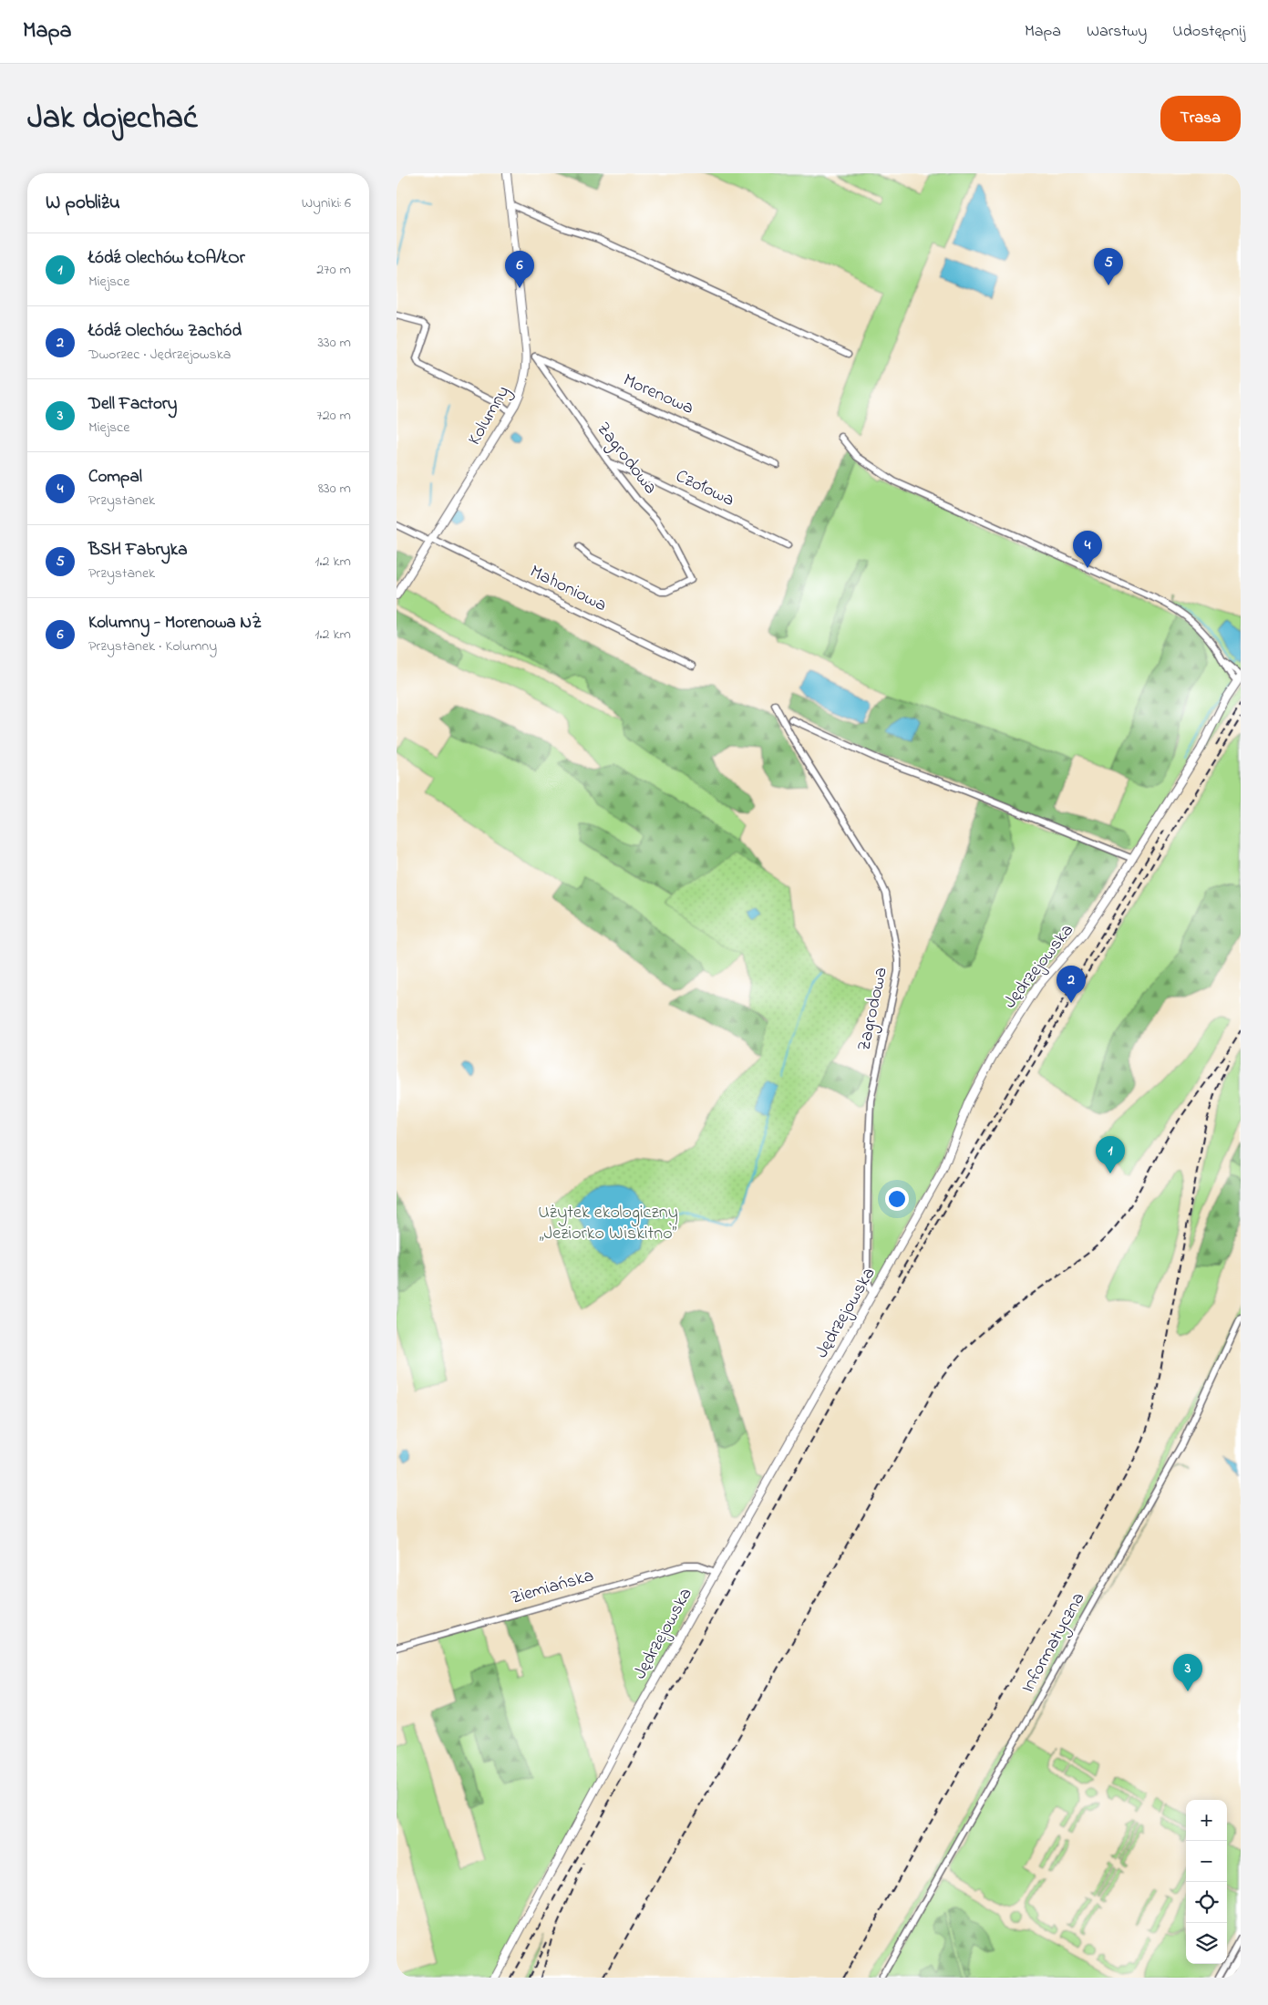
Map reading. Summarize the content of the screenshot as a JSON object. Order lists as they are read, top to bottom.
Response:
{
  "streets": {
    "street": [
      "Morenowa",
      "Kolumny",
      "Zagrodowa",
      "Czołowa",
      "Mahoniowa",
      "Jędrzejowska",
      "Ziemiańska",
      "Informatyczna"
    ]
  },
  "crossings": [
    ["Morenowa", "Kolumny"],
    ["Morenowa", "Zagrodowa"],
    ["Kolumny", "Mahoniowa"],
    ["Zagrodowa", "Czołowa"],
    ["Zagrodowa", "Jędrzejowska"],
    ["Jędrzejowska", "Ziemiańska"]
  ],
  "parks": ["Użytek ekologiczny „Jeziorko Wiskitno”"],
  "page": {
    "header": "Mapa",
    "nav": ["Mapa", "Warstwy", "Udostępnij"],
    "title": "Jak dojechać",
    "buttons": "Trasa",
    "heading": ["W pobliżu", "Wyniki: 6"],
    "list": [
      {
        "mark": "1",
        "name": "Łódź Olechów ŁOA/ŁOr",
        "note": "Miejsce",
        "value": "270 m"
      },
      {
        "mark": "2",
        "name": "Łódź Olechów Zachód",
        "note": "Dworzec · Jędrzejowska",
        "value": "330 m"
      },
      {
        "mark": "3",
        "name": "Dell Factory",
        "note": "Miejsce",
        "value": "720 m"
      },
      {
        "mark": "4",
        "name": "Compal",
        "note": "Przystanek",
        "value": "830 m"
      },
      {
        "mark": "5",
        "name": "BSH Fabryka",
        "note": "Przystanek",
        "value": "1.2 km"
      },
      {
        "mark": "6",
        "name": "Kolumny - Morenowa NŻ",
        "note": "Przystanek · Kolumny",
        "value": "1.2 km"
      }
    ],
    "pins": [
      "5",
      "6",
      "4",
      "2",
      "1",
      "3"
    ],
    "map_buttons": ["+", "−"]
  }
}
